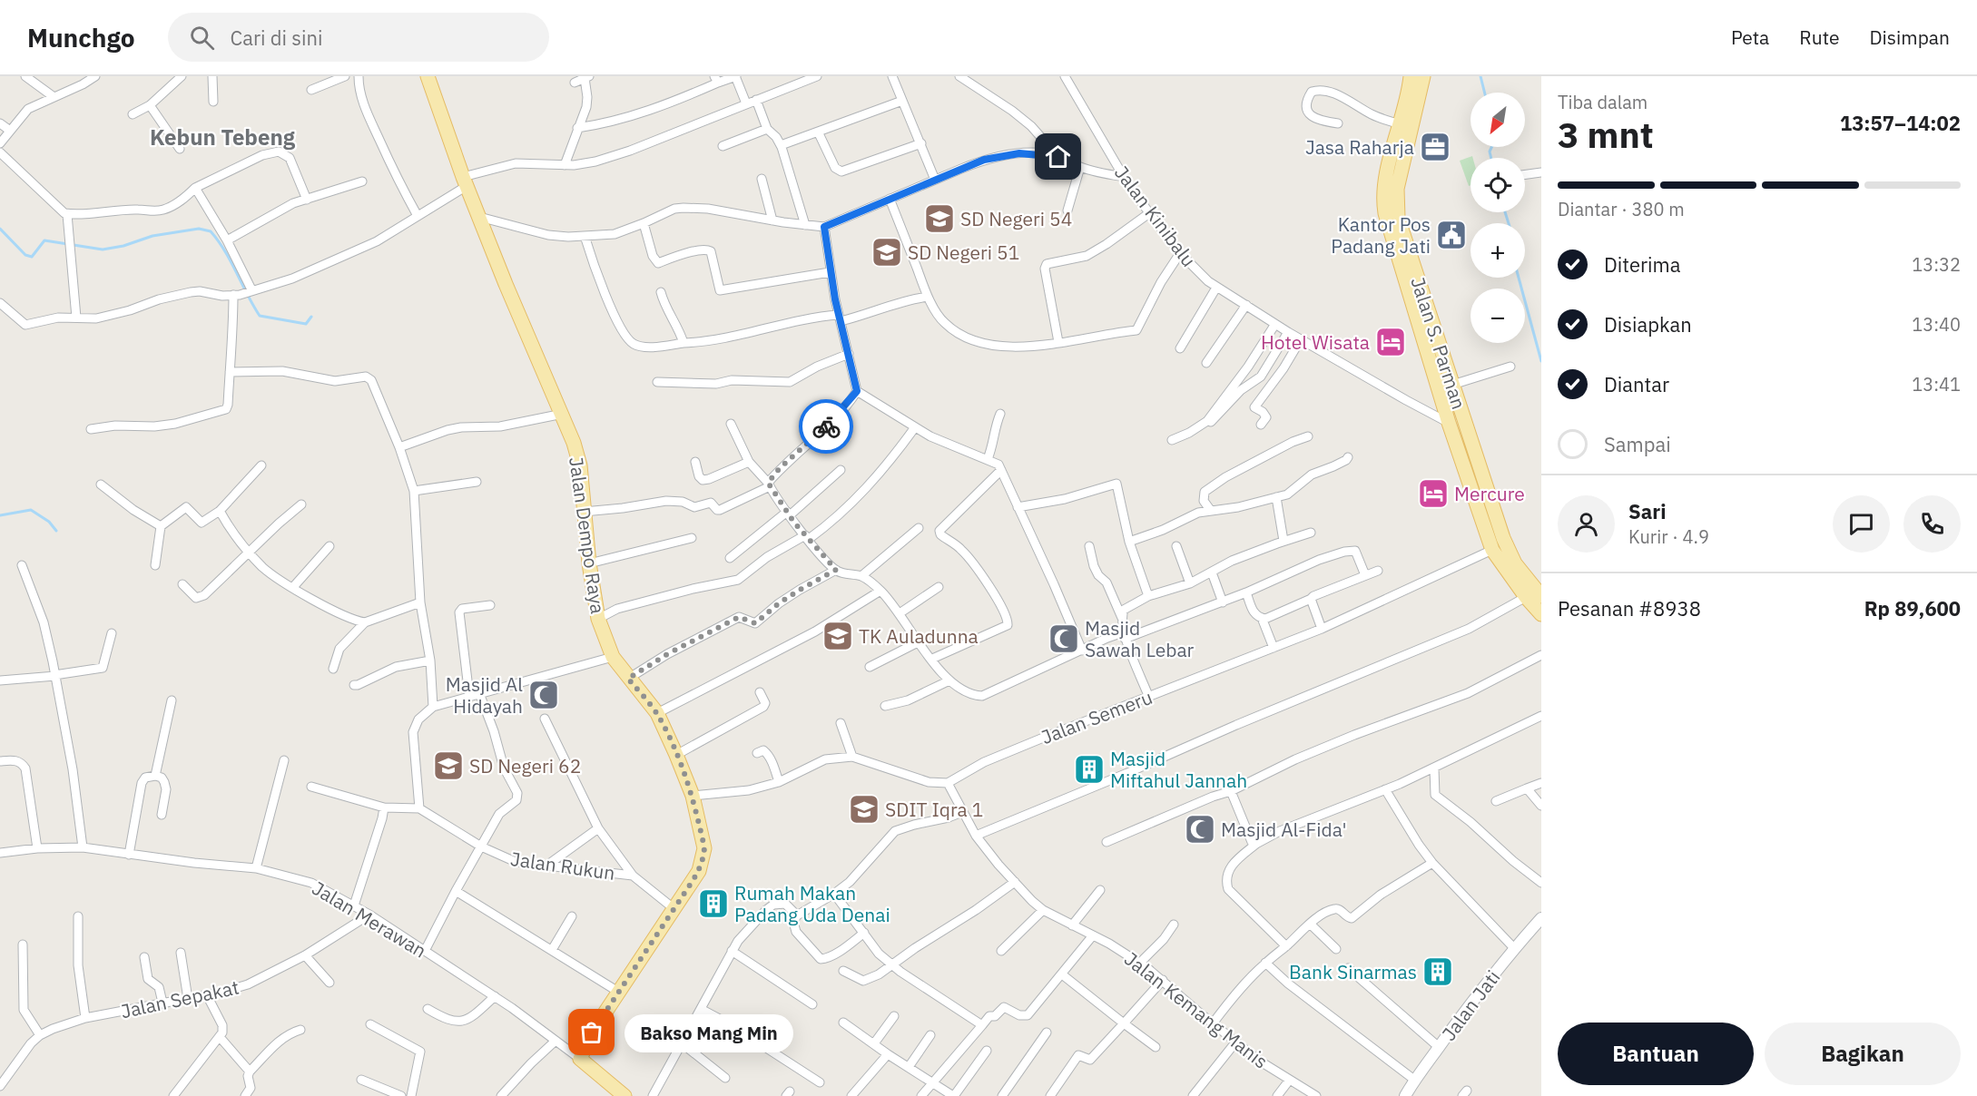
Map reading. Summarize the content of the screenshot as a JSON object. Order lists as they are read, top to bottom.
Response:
{
  "streets": {
    "main road": ["Jalan S. Parman", "Jalan Dempo Raya"],
    "street": [
      "Jalan Kinibalu",
      "Jalan Semeru",
      "Jalan Rukun",
      "Jalan Merawan",
      "Jalan Sepakat",
      "Jalan Jati",
      "Jalan Kemang Manis"
    ]
  },
  "crossings": [
    ["Jalan Kinibalu", "Jalan S. Parman"],
    ["Jalan S. Parman", "Jalan Semeru"],
    ["Jalan Dempo Raya", "Jalan Rukun"],
    ["Jalan Dempo Raya", "Jalan Merawan"],
    ["Jalan Semeru", "Jalan Kemang Manis"],
    ["Jalan Merawan", "Jalan Sepakat"]
  ],
  "districts": ["Kebun Tebeng"],
  "places": {
    "office": ["Jasa Raharja"],
    "school or university": [
      "SD Negeri 54",
      "SD Negeri 51",
      "TK Auladunna",
      "SD Negeri 62",
      "SDIT Iqra 1"
    ],
    "public building": ["Kantor Pos Padang Jati"],
    "hotel": ["Hotel Wisata", "Mercure"],
    "mosque": ["Masjid Sawah Lebar", "Masjid Al Hidayah", "Masjid Al-Fida'"],
    "building": ["Masjid Miftahul Jannah", "Rumah Makan Padang Uda Denai", "Bank Sinarmas"],
    "other": ["Bakso Mang Min"]
  },
  "north": "bottom left",
  "page": {
    "header": "Munchgo",
    "search": "Cari di sini",
    "nav": ["Peta", "Rute", "Disimpan"],
    "heading": ["3 mnt", "Tiba dalam", "13:57–14:02"],
    "panel": [
      "Sari",
      "Kurir · 4.9",
      "Pesanan #8938",
      "Rp 89,600"
    ],
    "map_buttons": ["+", "−"],
    "bar": "Diantar · 380 m",
    "list": [
      ["Diterima", "13:32"],
      ["Disiapkan", "13:40"],
      ["Diantar", "13:41"],
      "Sampai"
    ],
    "buttons": ["Bantuan", "Bagikan"],
    "bubble": "Bakso Mang Min"
  }
}
